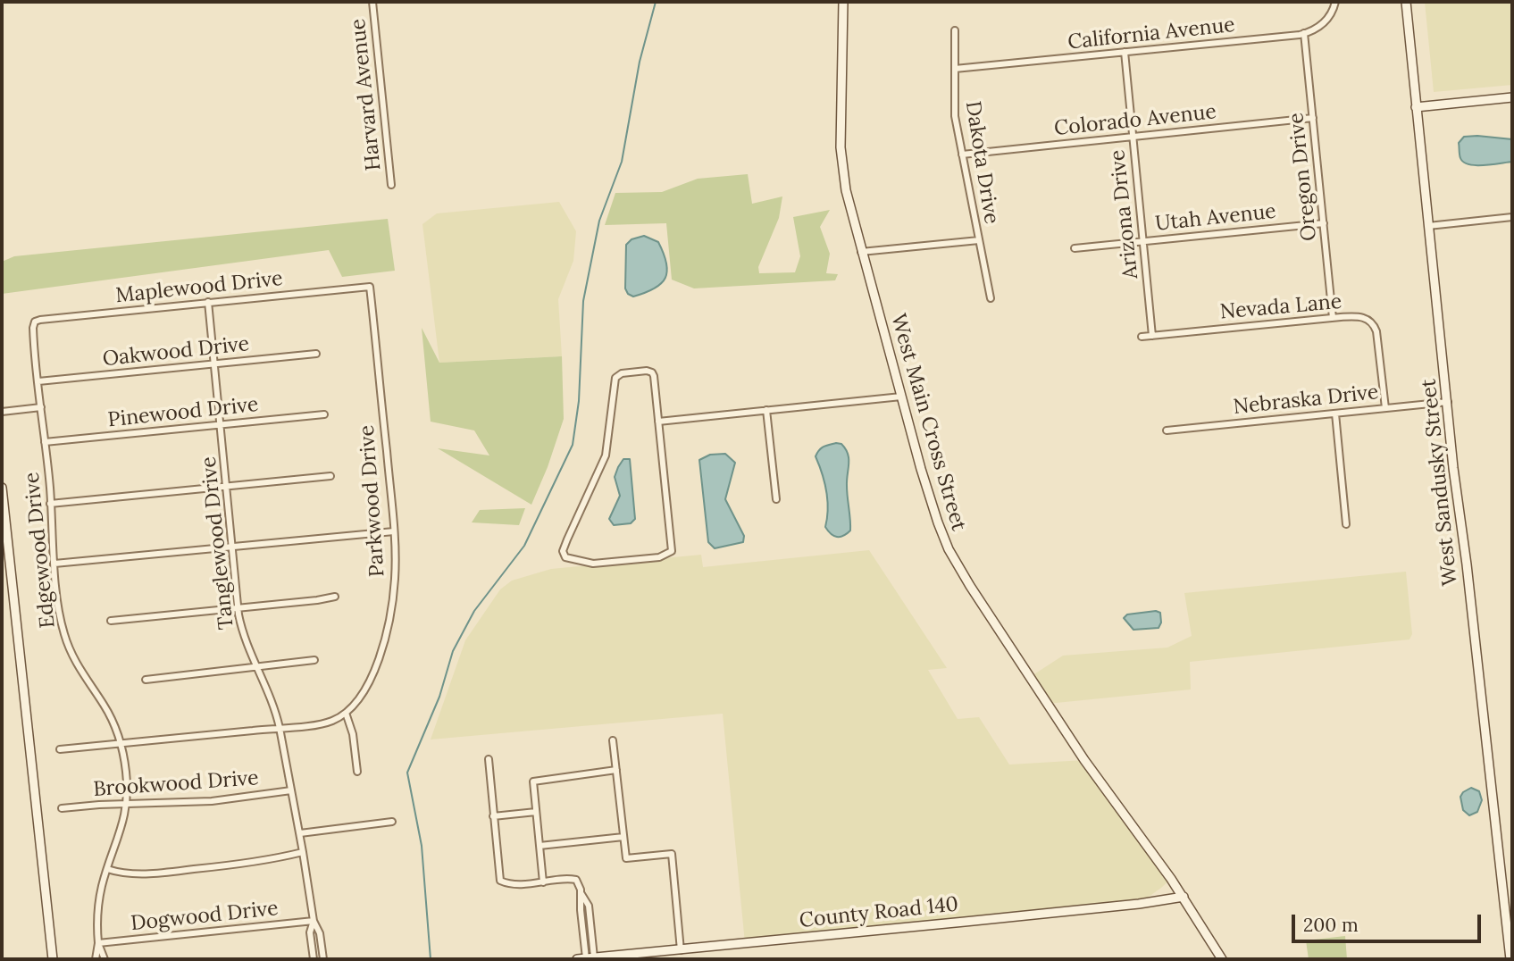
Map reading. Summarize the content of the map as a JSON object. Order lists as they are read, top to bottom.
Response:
{
  "streets": {
    "street": [
      "California Avenue",
      "Harvard Avenue",
      "Colorado Avenue",
      "Dakota Drive",
      "Oregon Drive",
      "Arizona Drive",
      "Utah Avenue",
      "Maplewood Drive",
      "Nevada Lane",
      "Oakwood Drive",
      "Nebraska Drive",
      "Pinewood Drive",
      "West Main Cross Street",
      "West Sandusky Street",
      "Parkwood Drive",
      "Tanglewood Drive",
      "Edgewood Drive",
      "Brookwood Drive",
      "County Road 140",
      "Dogwood Drive"
    ]
  },
  "crossings": [
    ["California Avenue", "Dakota Drive"],
    ["California Avenue", "Oregon Drive"],
    ["California Avenue", "Arizona Drive"],
    ["Colorado Avenue", "Dakota Drive"],
    ["Colorado Avenue", "Oregon Drive"],
    ["Colorado Avenue", "Arizona Drive"],
    ["Oregon Drive", "Utah Avenue"],
    ["Oregon Drive", "Nevada Lane"],
    ["Arizona Drive", "Utah Avenue"],
    ["Arizona Drive", "Nevada Lane"],
    ["Maplewood Drive", "Parkwood Drive"],
    ["Maplewood Drive", "Tanglewood Drive"],
    ["Maplewood Drive", "Edgewood Drive"],
    ["Nevada Lane", "Nebraska Drive"],
    ["Oakwood Drive", "Tanglewood Drive"],
    ["Oakwood Drive", "Edgewood Drive"],
    ["Nebraska Drive", "West Sandusky Street"],
    ["Pinewood Drive", "Tanglewood Drive"],
    ["Pinewood Drive", "Edgewood Drive"],
    ["West Main Cross Street", "County Road 140"],
    ["Tanglewood Drive", "Brookwood Drive"],
    ["Tanglewood Drive", "Dogwood Drive"],
    ["Edgewood Drive", "Brookwood Drive"],
    ["Edgewood Drive", "Dogwood Drive"]
  ],
  "scale_bar": "200 m"
}
